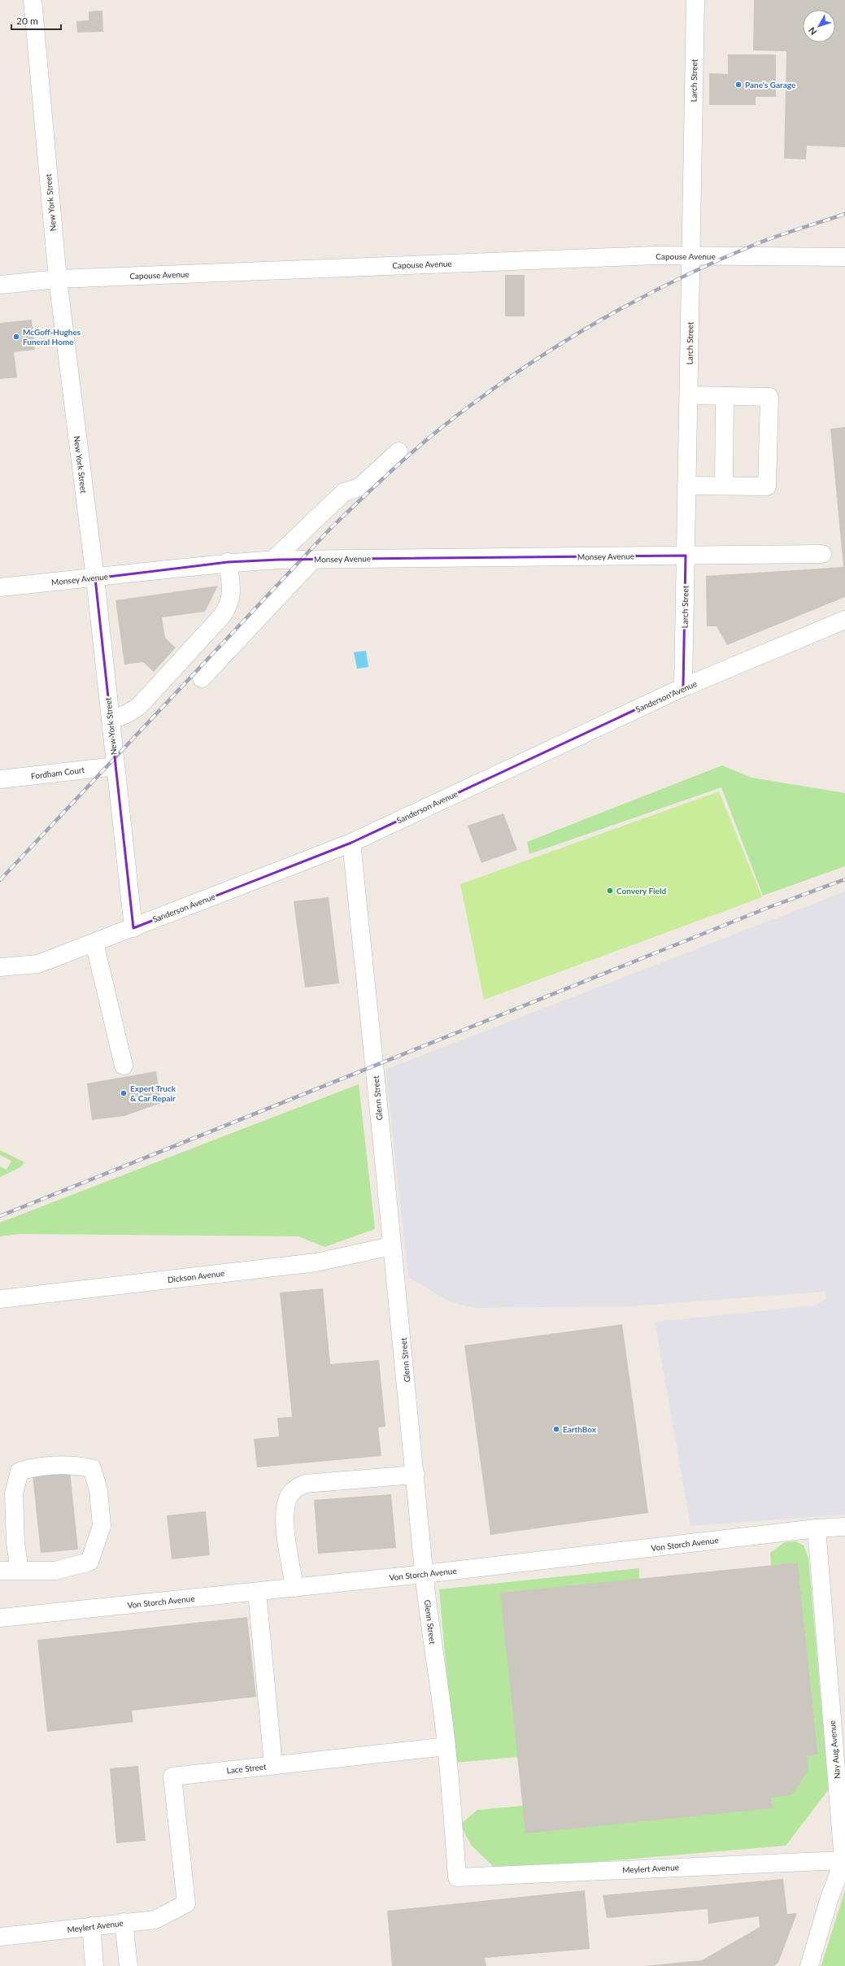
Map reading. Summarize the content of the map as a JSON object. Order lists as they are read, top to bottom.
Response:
{
  "streets": {
    "street": [
      "Larch Street",
      "New York Street",
      "Capouse Avenue",
      "Monsey Avenue",
      "Sanderson Avenue",
      "Fordham Court",
      "Glenn Street",
      "Dickson Avenue",
      "Von Storch Avenue",
      "Nay Aug Avenue",
      "Lace Street",
      "Meylert Avenue"
    ]
  },
  "crossings": [
    ["Larch Street", "Capouse Avenue"],
    ["Larch Street", "Monsey Avenue"],
    ["Larch Street", "Sanderson Avenue"],
    ["New York Street", "Capouse Avenue"],
    ["New York Street", "Monsey Avenue"],
    ["New York Street", "Sanderson Avenue"],
    ["New York Street", "Fordham Court"],
    ["Sanderson Avenue", "Glenn Street"],
    ["Glenn Street", "Dickson Avenue"],
    ["Glenn Street", "Von Storch Avenue"],
    ["Glenn Street", "Lace Street"],
    ["Glenn Street", "Meylert Avenue"],
    ["Von Storch Avenue", "Nay Aug Avenue"],
    ["Nay Aug Avenue", "Meylert Avenue"],
    ["Lace Street", "Meylert Avenue"]
  ],
  "places": [
    "Pane's Garage",
    "McGoff-Hughes Funeral Home",
    "Convery Field",
    "Expert Truck & Car Repair",
    "EarthBox"
  ],
  "scale_bar": "20 m",
  "north": "bottom left"
}
